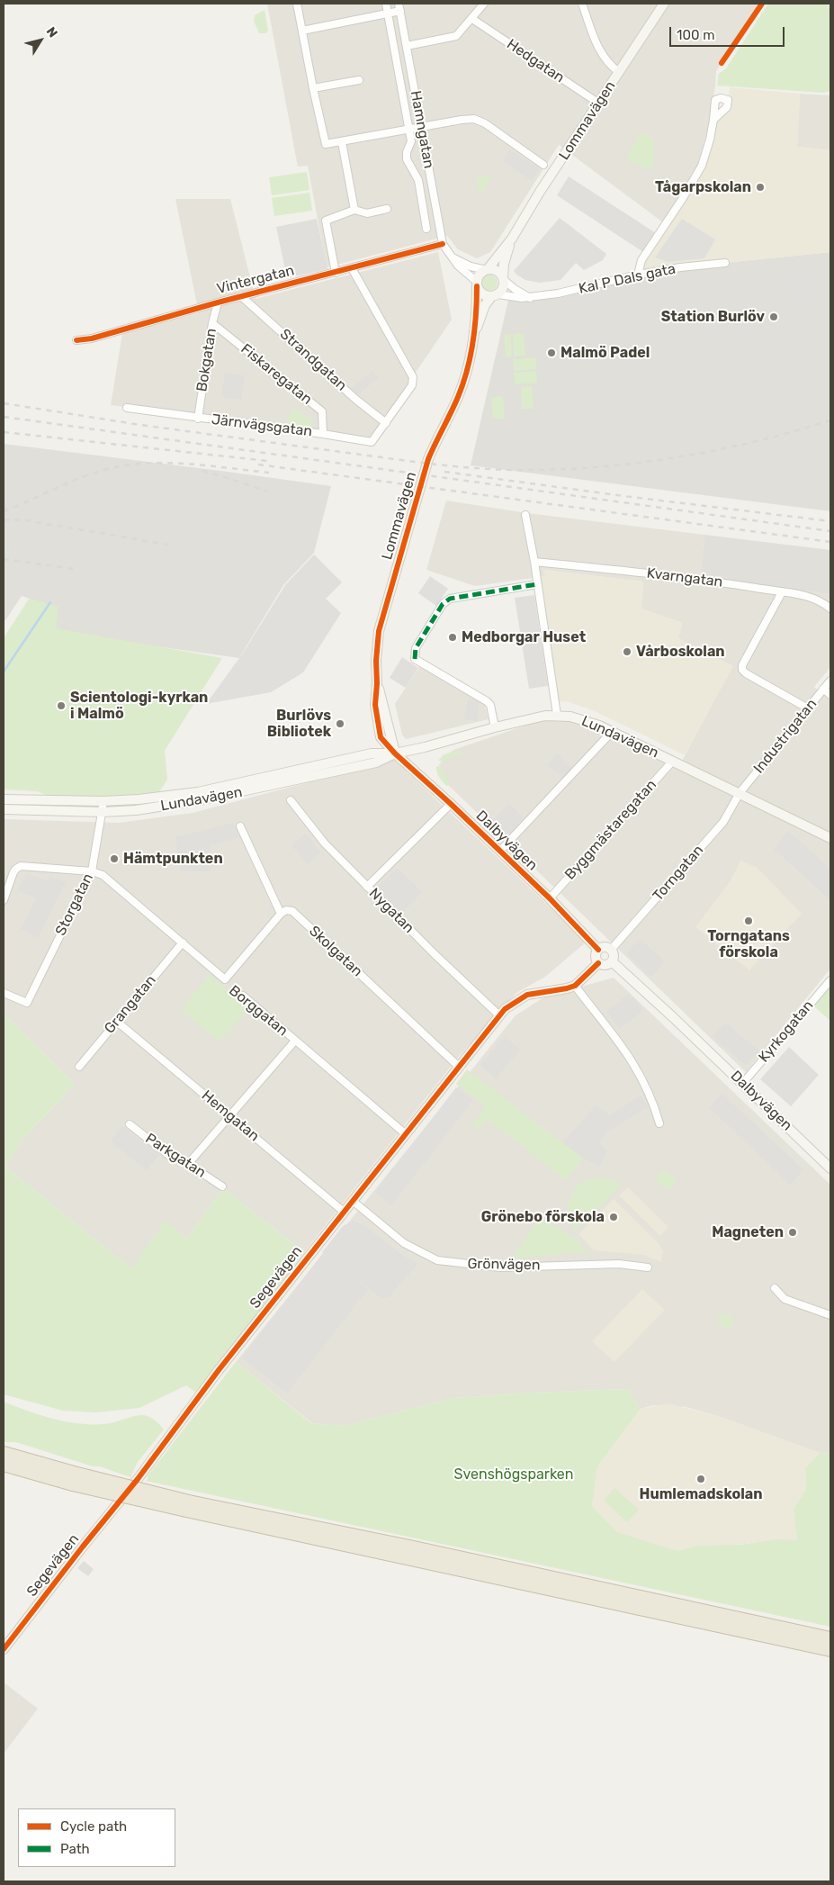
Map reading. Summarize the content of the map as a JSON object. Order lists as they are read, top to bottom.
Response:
{
  "streets": {
    "street": [
      "Hedgatan",
      "Lommavägen",
      "Hamngatan",
      "Kal P Dals gata",
      "Vintergatan",
      "Bokgatan",
      "Strandgatan",
      "Fiskaregatan",
      "Järnvägsgatan",
      "Kvarngatan",
      "Industrigatan",
      "Lundavägen",
      "Byggmästaregatan",
      "Dalbyvägen",
      "Torngatan",
      "Storgatan",
      "Nygatan",
      "Skolgatan",
      "Grangatan",
      "Borggatan",
      "Kyrkogatan",
      "Hemgatan",
      "Parkgatan",
      "Grönvägen",
      "Segevägen"
    ]
  },
  "crossings": [
    ["Hedgatan", "Lommavägen"],
    ["Lommavägen", "Hamngatan"],
    ["Lommavägen", "Kal P Dals gata"],
    ["Lommavägen", "Lundavägen"],
    ["Lommavägen", "Dalbyvägen"],
    ["Hamngatan", "Kal P Dals gata"],
    ["Hamngatan", "Vintergatan"],
    ["Vintergatan", "Bokgatan"],
    ["Vintergatan", "Strandgatan"],
    ["Bokgatan", "Fiskaregatan"],
    ["Bokgatan", "Järnvägsgatan"],
    ["Strandgatan", "Järnvägsgatan"],
    ["Fiskaregatan", "Järnvägsgatan"],
    ["Industrigatan", "Lundavägen"],
    ["Industrigatan", "Torngatan"],
    ["Lundavägen", "Byggmästaregatan"],
    ["Lundavägen", "Dalbyvägen"],
    ["Lundavägen", "Torngatan"],
    ["Lundavägen", "Storgatan"],
    ["Byggmästaregatan", "Dalbyvägen"],
    ["Dalbyvägen", "Torngatan"],
    ["Dalbyvägen", "Kyrkogatan"],
    ["Storgatan", "Borggatan"],
    ["Nygatan", "Segevägen"],
    ["Skolgatan", "Borggatan"],
    ["Skolgatan", "Segevägen"],
    ["Grangatan", "Borggatan"],
    ["Grangatan", "Hemgatan"],
    ["Borggatan", "Segevägen"],
    ["Hemgatan", "Segevägen"],
    ["Grönvägen", "Segevägen"]
  ],
  "parks": ["Svenshögsparken"],
  "places": [
    "Tågarpskolan",
    "Station Burlöv",
    "Malmö Padel",
    "Medborgar Huset",
    "Vårboskolan",
    "Scientologi-kyrkan i Malmö",
    "Burlövs Bibliotek",
    "Hämtpunkten",
    "Torngatans förskola",
    "Grönebo förskola",
    "Magneten",
    "Humlemadskolan"
  ],
  "legend": ["Cycle path", "Path"],
  "scale_bar": "100 m",
  "north": "top right"
}
